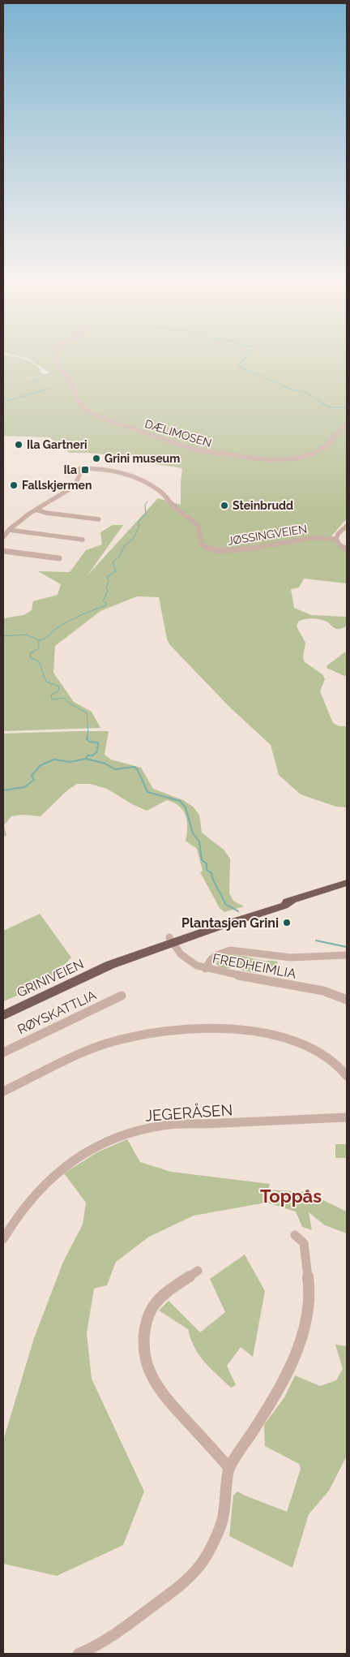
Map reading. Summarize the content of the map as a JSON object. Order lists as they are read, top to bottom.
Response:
{
  "streets": {
    "main road": ["GRINIVEIEN"],
    "street": [
      "DÆLIMOSEN",
      "JØSSINGVEIEN",
      "FREDHEIMLIA",
      "RØYSKATTLIA",
      "JEGERÅSEN"
    ]
  },
  "crossings": [
    ["FREDHEIMLIA", "GRINIVEIEN"]
  ],
  "districts": ["Toppås"],
  "places": {
    "other": [
      "Ila Gartneri",
      "Grini museum",
      "Fallskjermen",
      "Steinbrudd",
      "Plantasjen Grini"
    ],
    "transit": ["Ila"]
  }
}
